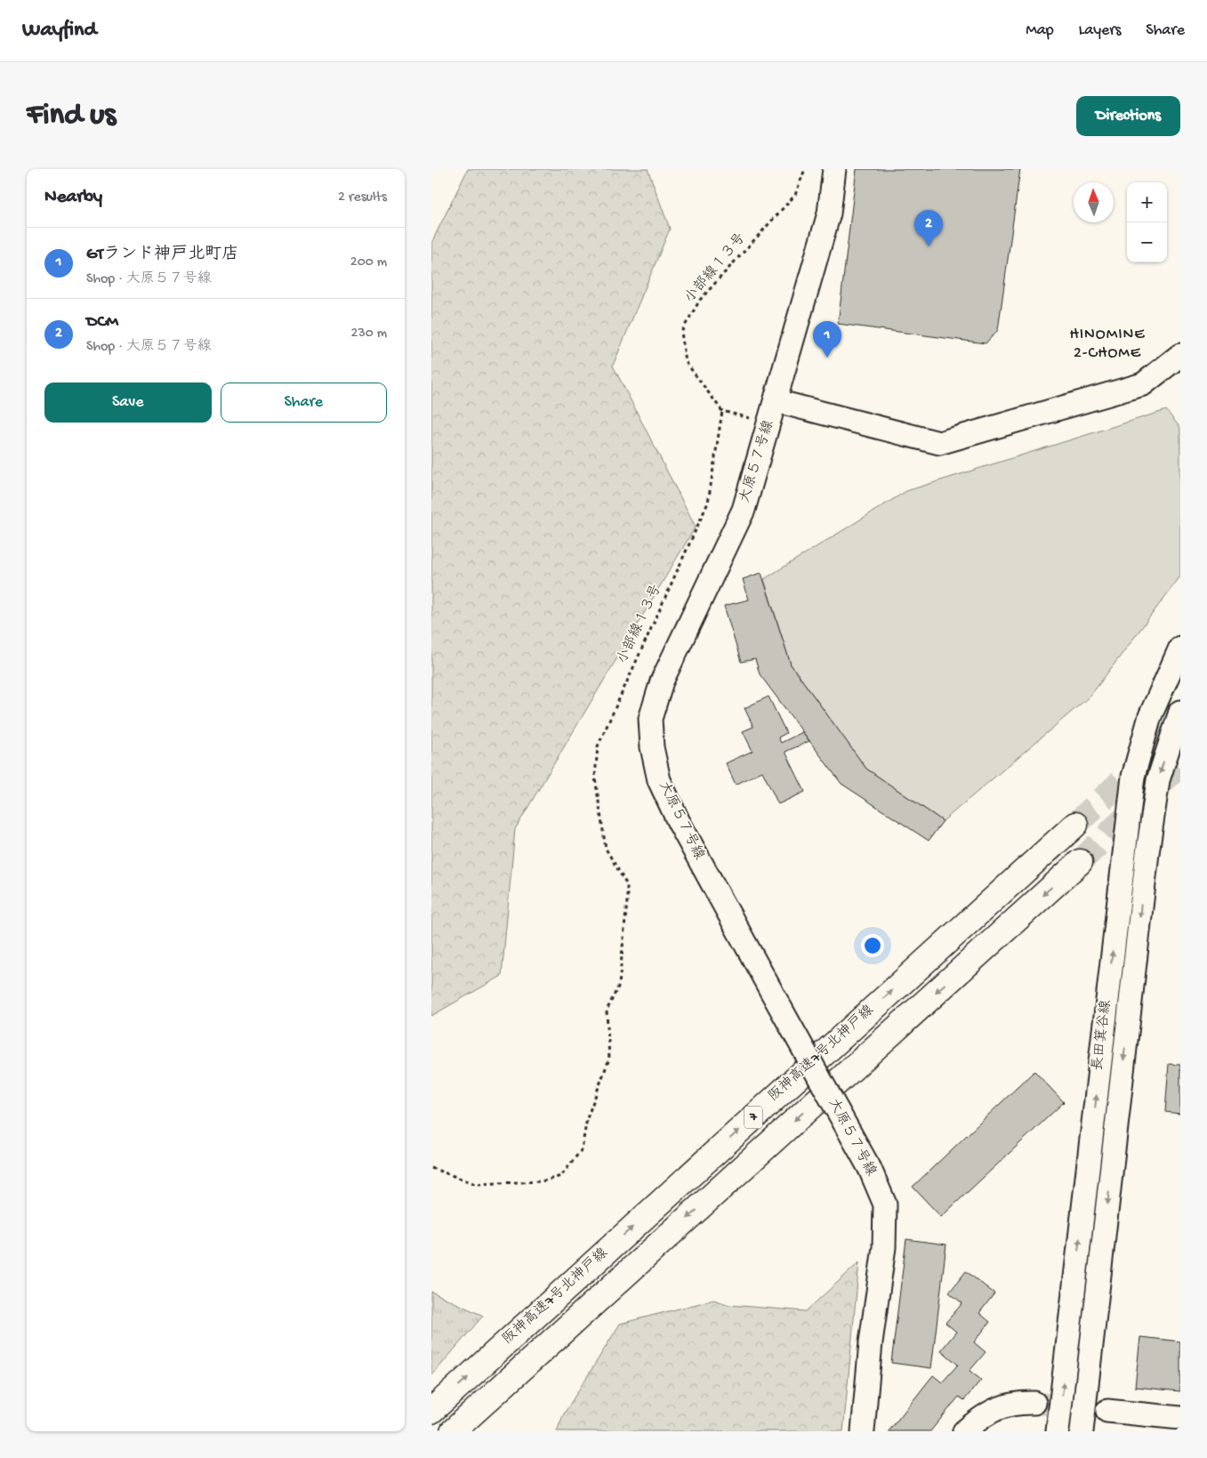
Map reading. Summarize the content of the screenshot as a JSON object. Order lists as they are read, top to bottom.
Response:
{
  "streets": {
    "highway": ["阪神高速7号北神戸線", "7"],
    "street": ["大原５７号線", "長田箕谷線"],
    "path": ["小部線１３号"]
  },
  "districts": ["HINOMINE 2-CHOME"],
  "north": "top",
  "page": {
    "header": "Wayfind",
    "nav": ["Map", "Layers", "Share"],
    "buttons": [
      "Directions",
      ["Save", "Share"]
    ],
    "title": "Find us",
    "heading": ["Nearby", "2 results"],
    "map_buttons": ["+", "−"],
    "pins": ["2", "1"],
    "list": [
      {
        "mark": "1",
        "name": "GTランド神戸北町店",
        "note": "Shop · 大原５７号線",
        "value": "200 m"
      },
      {
        "mark": "2",
        "name": "DCM",
        "note": "Shop · 大原５７号線",
        "value": "230 m"
      }
    ]
  }
}
